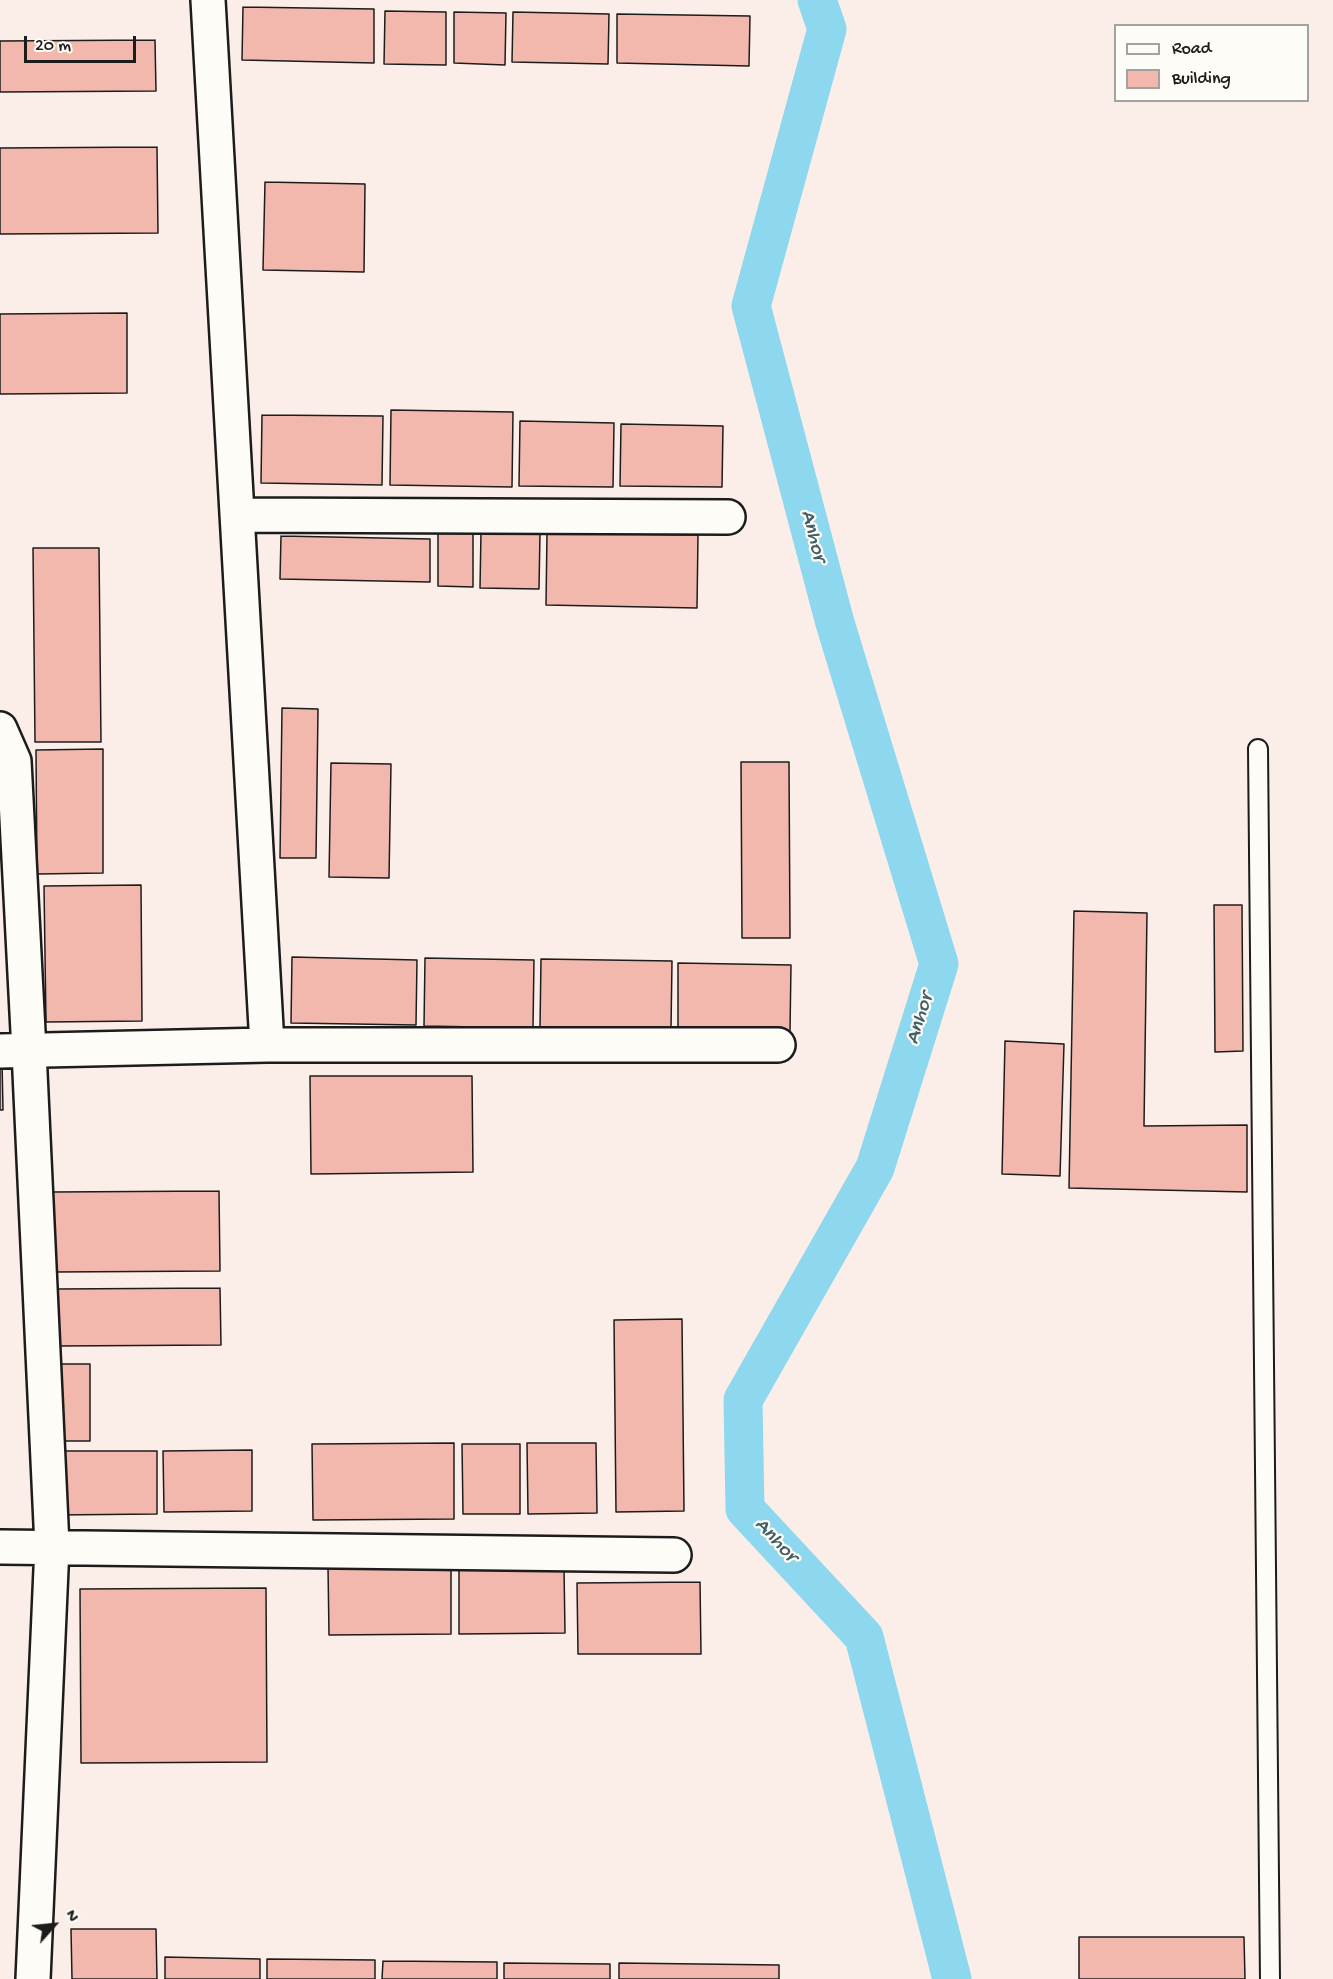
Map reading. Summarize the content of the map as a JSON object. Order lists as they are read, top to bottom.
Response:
{
  "water": ["Anhor"],
  "legend": ["Road", "Building"],
  "scale_bar": "20 m",
  "north": "top right"
}
